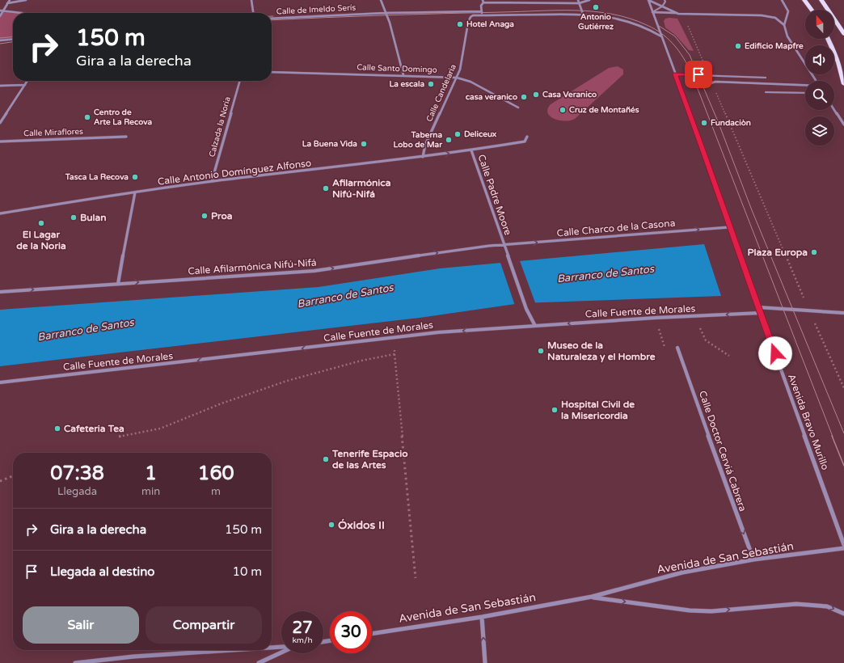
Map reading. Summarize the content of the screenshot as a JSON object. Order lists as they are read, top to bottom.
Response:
{
  "streets": {
    "street": [
      "Calle de Imeldo Serís",
      "Calle Santo Domingo",
      "Calle Candelaria",
      "Calzada la Noria",
      "Calle Miraflores",
      "Calle Antonio Domínguez Alfonso",
      "Calle Padre Moore",
      "Calle Charco de la Casona",
      "Calle Afilarmónica Nifú-Nifá",
      "Calle Fuente de Morales",
      "Avenida Bravo Murillo",
      "Calle Doctor Cerviá Cabrera",
      "Avenida de San Sebastián"
    ]
  },
  "crossings": [
    ["Calle Santo Domingo", "Calle Candelaria"],
    ["Calle Candelaria", "Calle Antonio Domínguez Alfonso"],
    ["Calzada la Noria", "Calle Antonio Domínguez Alfonso"],
    ["Calle Antonio Domínguez Alfonso", "Calle Padre Moore"],
    ["Calle Padre Moore", "Calle Charco de la Casona"],
    ["Calle Padre Moore", "Calle Afilarmónica Nifú-Nifá"],
    ["Calle Padre Moore", "Calle Fuente de Morales"],
    ["Calle Charco de la Casona", "Calle Afilarmónica Nifú-Nifá"],
    ["Calle Charco de la Casona", "Avenida Bravo Murillo"],
    ["Calle Fuente de Morales", "Avenida Bravo Murillo"],
    ["Calle Doctor Cerviá Cabrera", "Avenida de San Sebastián"]
  ],
  "one_way": [
    "Calle Charco de la Casona",
    "Calle Afilarmónica Nifú-Nifá",
    "Calle Fuente de Morales",
    "Calle Doctor Cerviá Cabrera"
  ],
  "water": ["Barranco de Santos"],
  "places": [
    "Antonio Gutiérrez",
    "Hotel Anaga",
    "Edificio Mapfre",
    "La escala",
    "Casa Veranico",
    "casa veranico",
    "Cruz de Montañés",
    "Centro de Arte La Recova",
    "Fundaciòn",
    "Deliceux",
    "Taberna Lobo de Mar",
    "La Buena Vida",
    "Tasca La Recova",
    "Afilarmónica Nifú-Nifá",
    "Proa",
    "Bulan",
    "El Lagar de la Noria",
    "Plaza Europa",
    "Museo de la Naturaleza y el Hombre",
    "Hospital Civil de la Misericordia",
    "Cafeteria Tea",
    "Tenerife Espacio de las Artes",
    "Óxidos II"
  ],
  "north": "top",
  "page": {
    "turn": ["150 m", "Gira a la derecha"],
    "eta": [
      "07:38",
      "Llegada",
      "1",
      "min",
      "160",
      "m"
    ],
    "list": [
      {
        "name": "Gira a la derecha",
        "value": "150 m"
      },
      {
        "name": "Llegada al destino",
        "value": "10 m"
      }
    ],
    "buttons": ["Salir", "Compartir"],
    "speed": "27 km/h",
    "limit": "30"
  }
}
